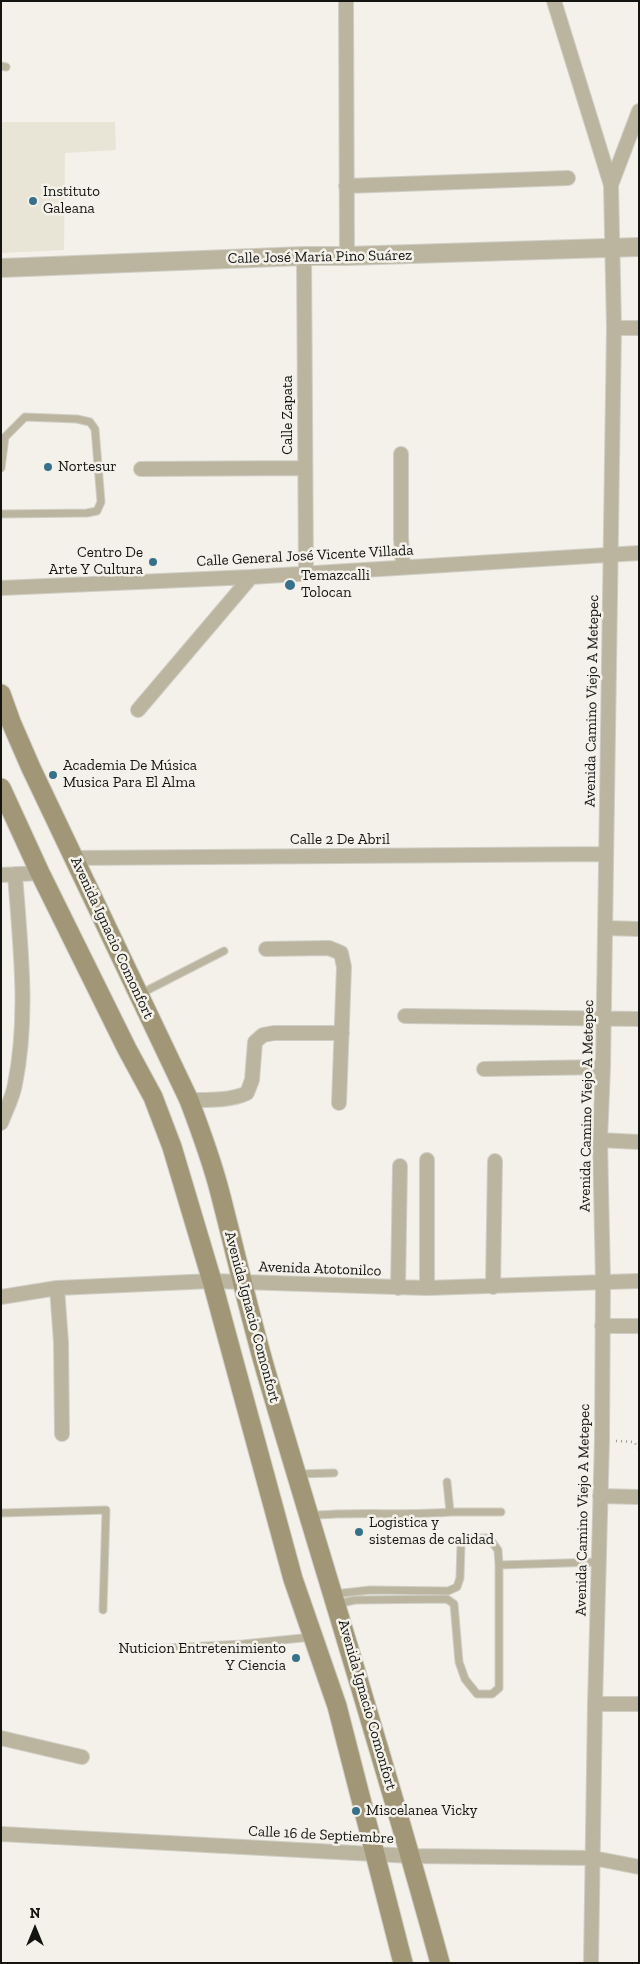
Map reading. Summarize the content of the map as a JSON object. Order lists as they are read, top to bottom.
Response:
{
  "streets": {
    "main road": ["Avenida Ignacio Comonfort"],
    "street": [
      "Calle José María Pino Suárez",
      "Calle Zapata",
      "Calle General José Vicente Villada",
      "Avenida Camino Viejo A Metepec",
      "Calle 2 De Abril",
      "Avenida Atotonilco",
      "Calle 16 de Septiembre"
    ]
  },
  "crossings": [
    ["Calle José María Pino Suárez", "Calle Zapata"],
    ["Calle José María Pino Suárez", "Avenida Camino Viejo A Metepec"],
    ["Calle Zapata", "Calle General José Vicente Villada"],
    ["Calle General José Vicente Villada", "Avenida Camino Viejo A Metepec"],
    ["Avenida Camino Viejo A Metepec", "Calle 2 De Abril"],
    ["Avenida Camino Viejo A Metepec", "Avenida Atotonilco"],
    ["Avenida Camino Viejo A Metepec", "Calle 16 de Septiembre"],
    ["Calle 2 De Abril", "Avenida Ignacio Comonfort"],
    ["Avenida Ignacio Comonfort", "Avenida Atotonilco"],
    ["Avenida Ignacio Comonfort", "Calle 16 de Septiembre"]
  ],
  "places": [
    "Instituto Galeana",
    "Nortesur",
    "Centro De Arte Y Cultura",
    "Temazcalli Tolocan",
    "Academia De Música Musica Para El Alma",
    "Logistica y sistemas de calidad",
    "Nuticion Entretenimiento Y Ciencia",
    "Miscelanea Vicky"
  ],
  "north": "top"
}
